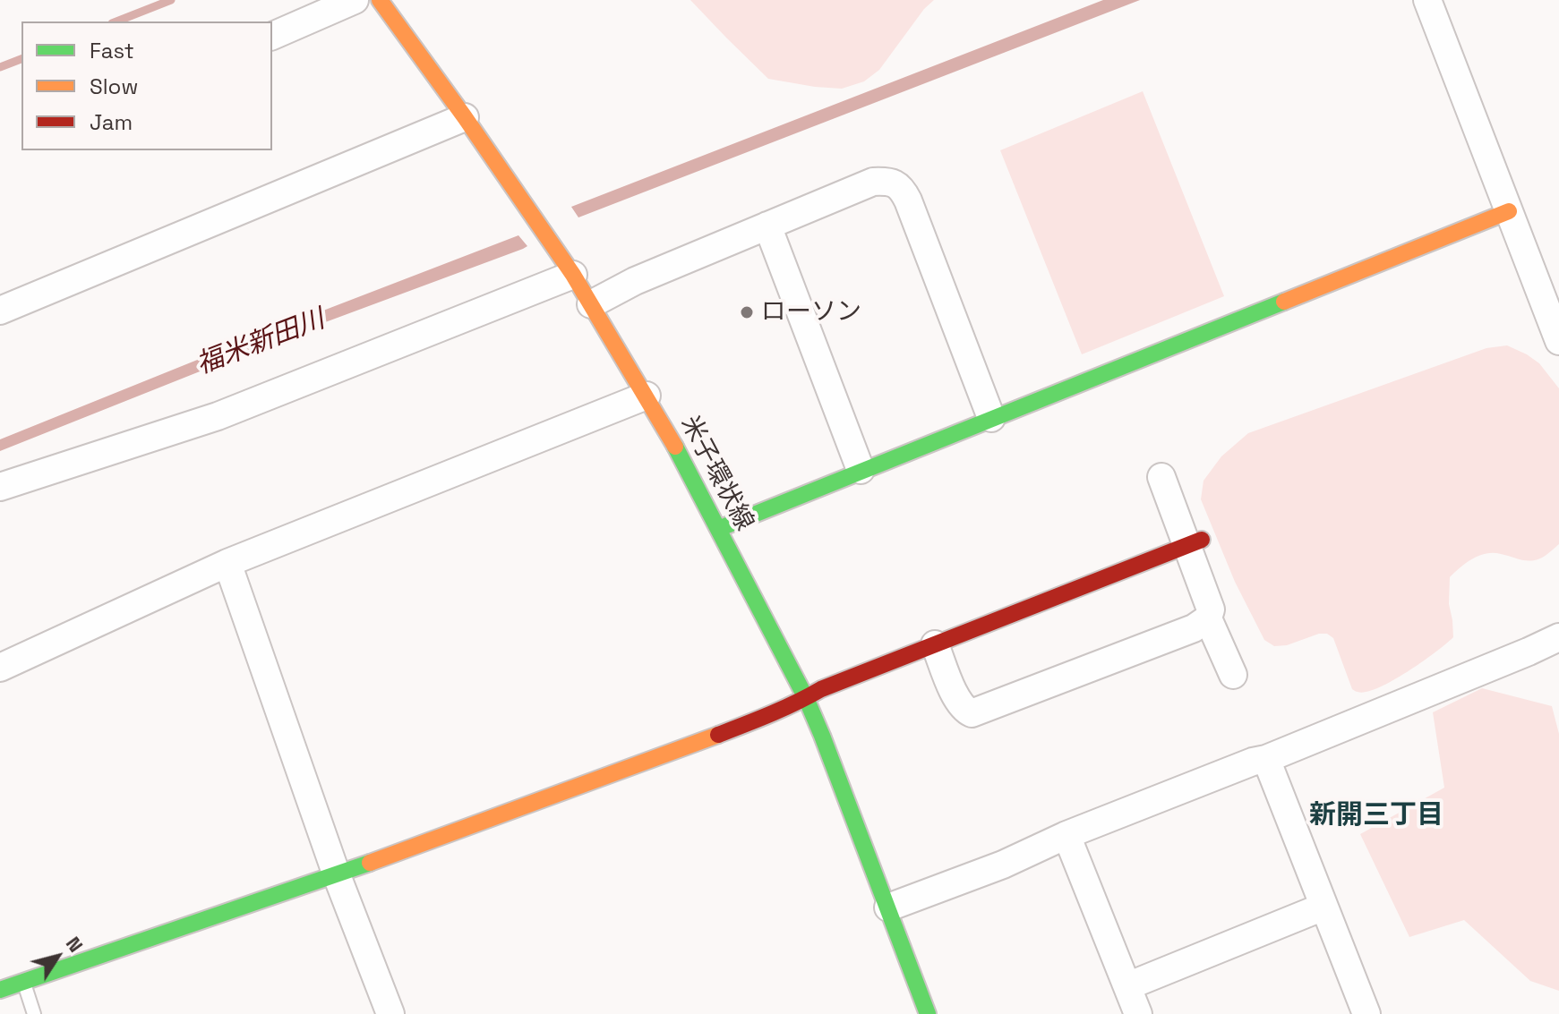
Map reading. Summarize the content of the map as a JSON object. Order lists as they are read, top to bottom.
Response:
{
  "streets": {
    "street": ["米子環状線"]
  },
  "districts": ["新開三丁目"],
  "water": ["福米新田川"],
  "places": ["ローソン"],
  "legend": ["Fast", "Slow", "Jam"],
  "north": "top right"
}
